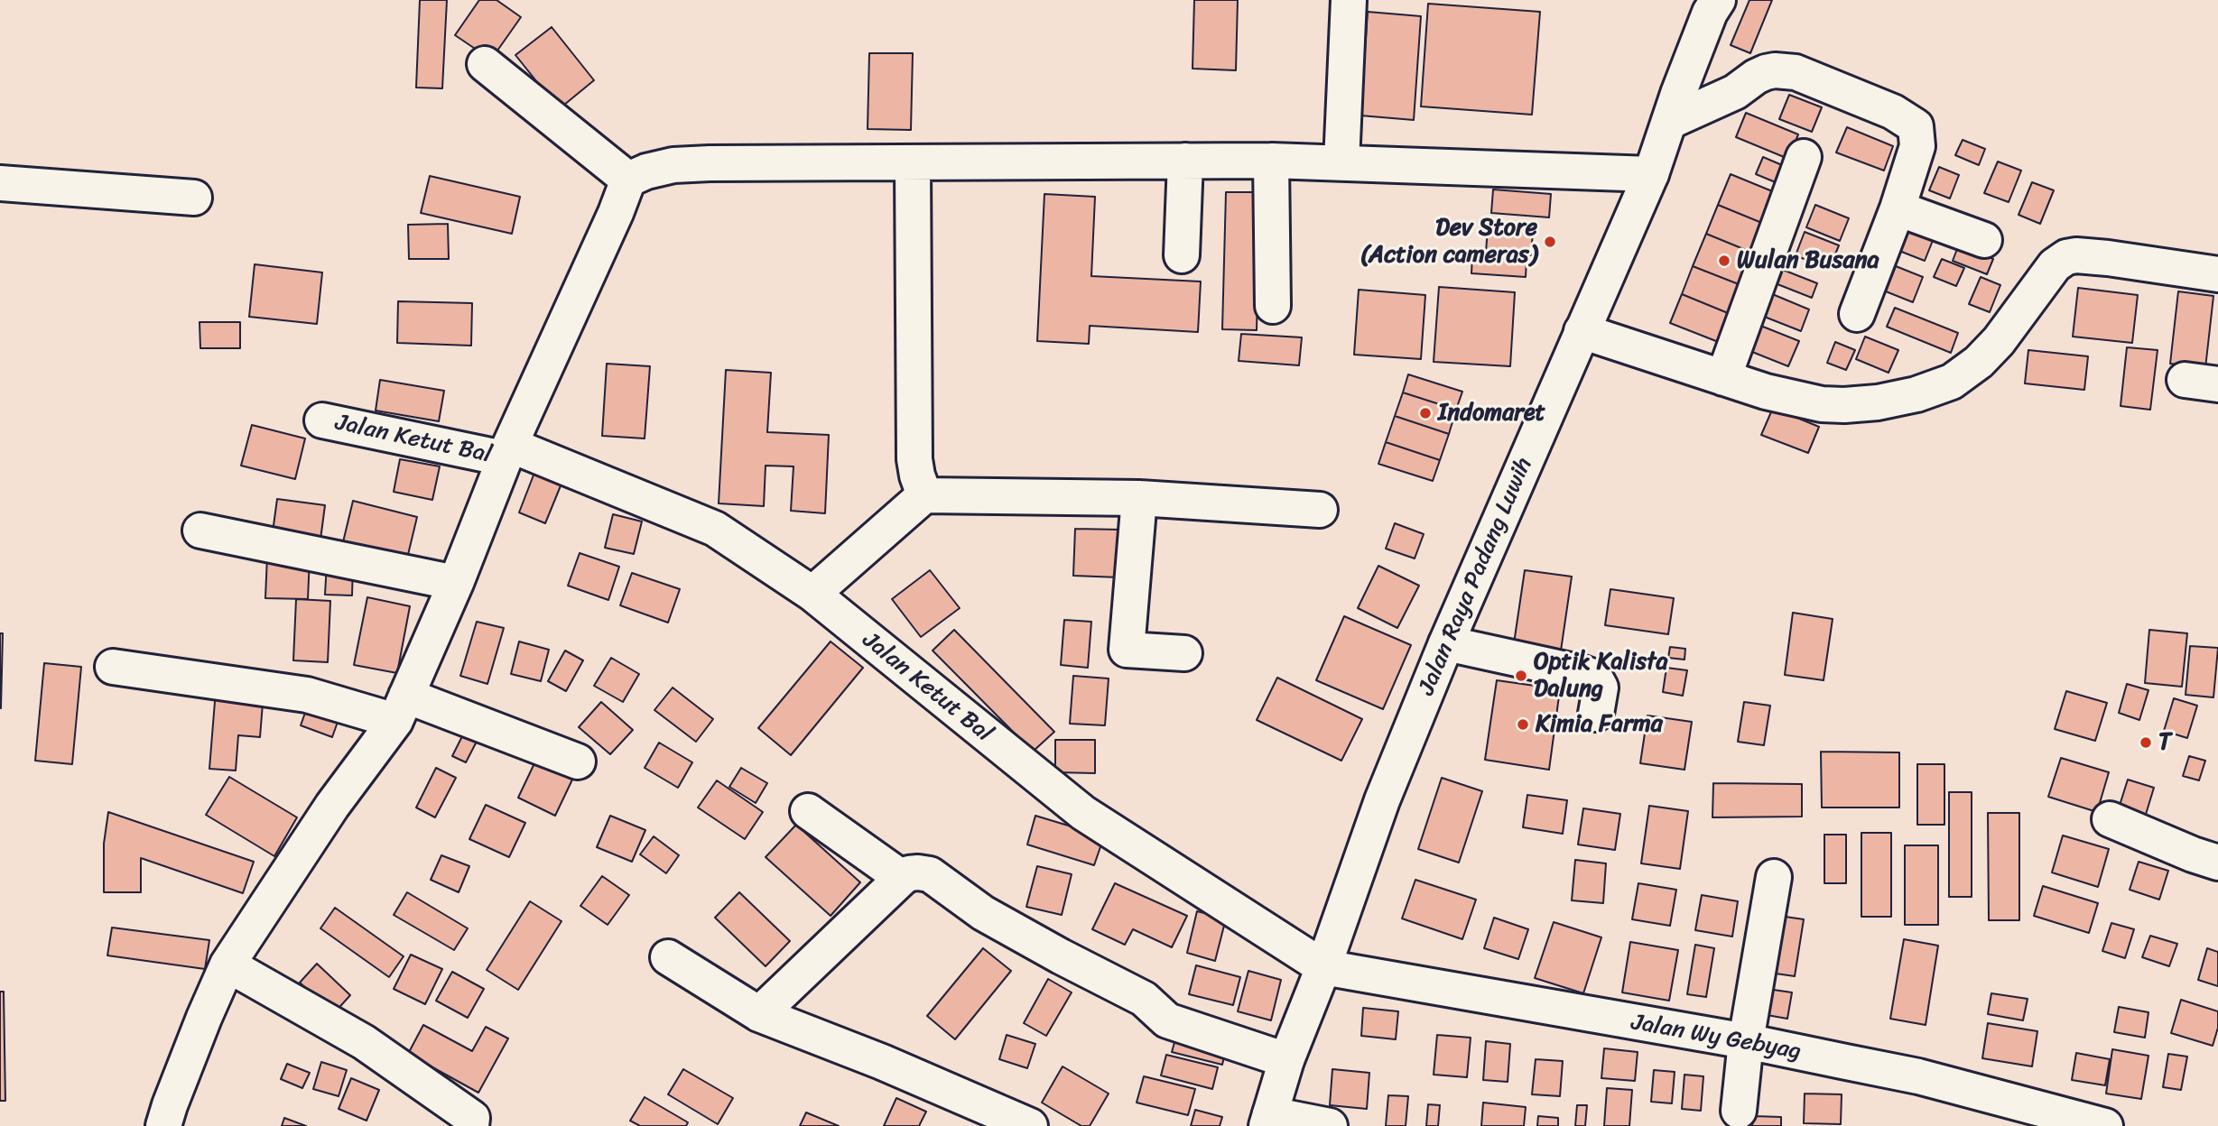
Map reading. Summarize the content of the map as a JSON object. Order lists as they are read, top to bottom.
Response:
{
  "streets": {
    "street": ["Jalan Ketut Bal", "Jalan Raya Padang Luwih", "Jalan Wy Gebyag"]
  },
  "crossings": [
    ["Jalan Ketut Bal", "Jalan Raya Padang Luwih"],
    ["Jalan Ketut Bal", "Jalan Wy Gebyag"],
    ["Jalan Raya Padang Luwih", "Jalan Wy Gebyag"]
  ],
  "places": [
    "Dev Store (Action cameras)",
    "Wulan Busana",
    "Indomaret",
    "Optik Kalista Dalung",
    "Kimia Farma",
    "T"
  ]
}
